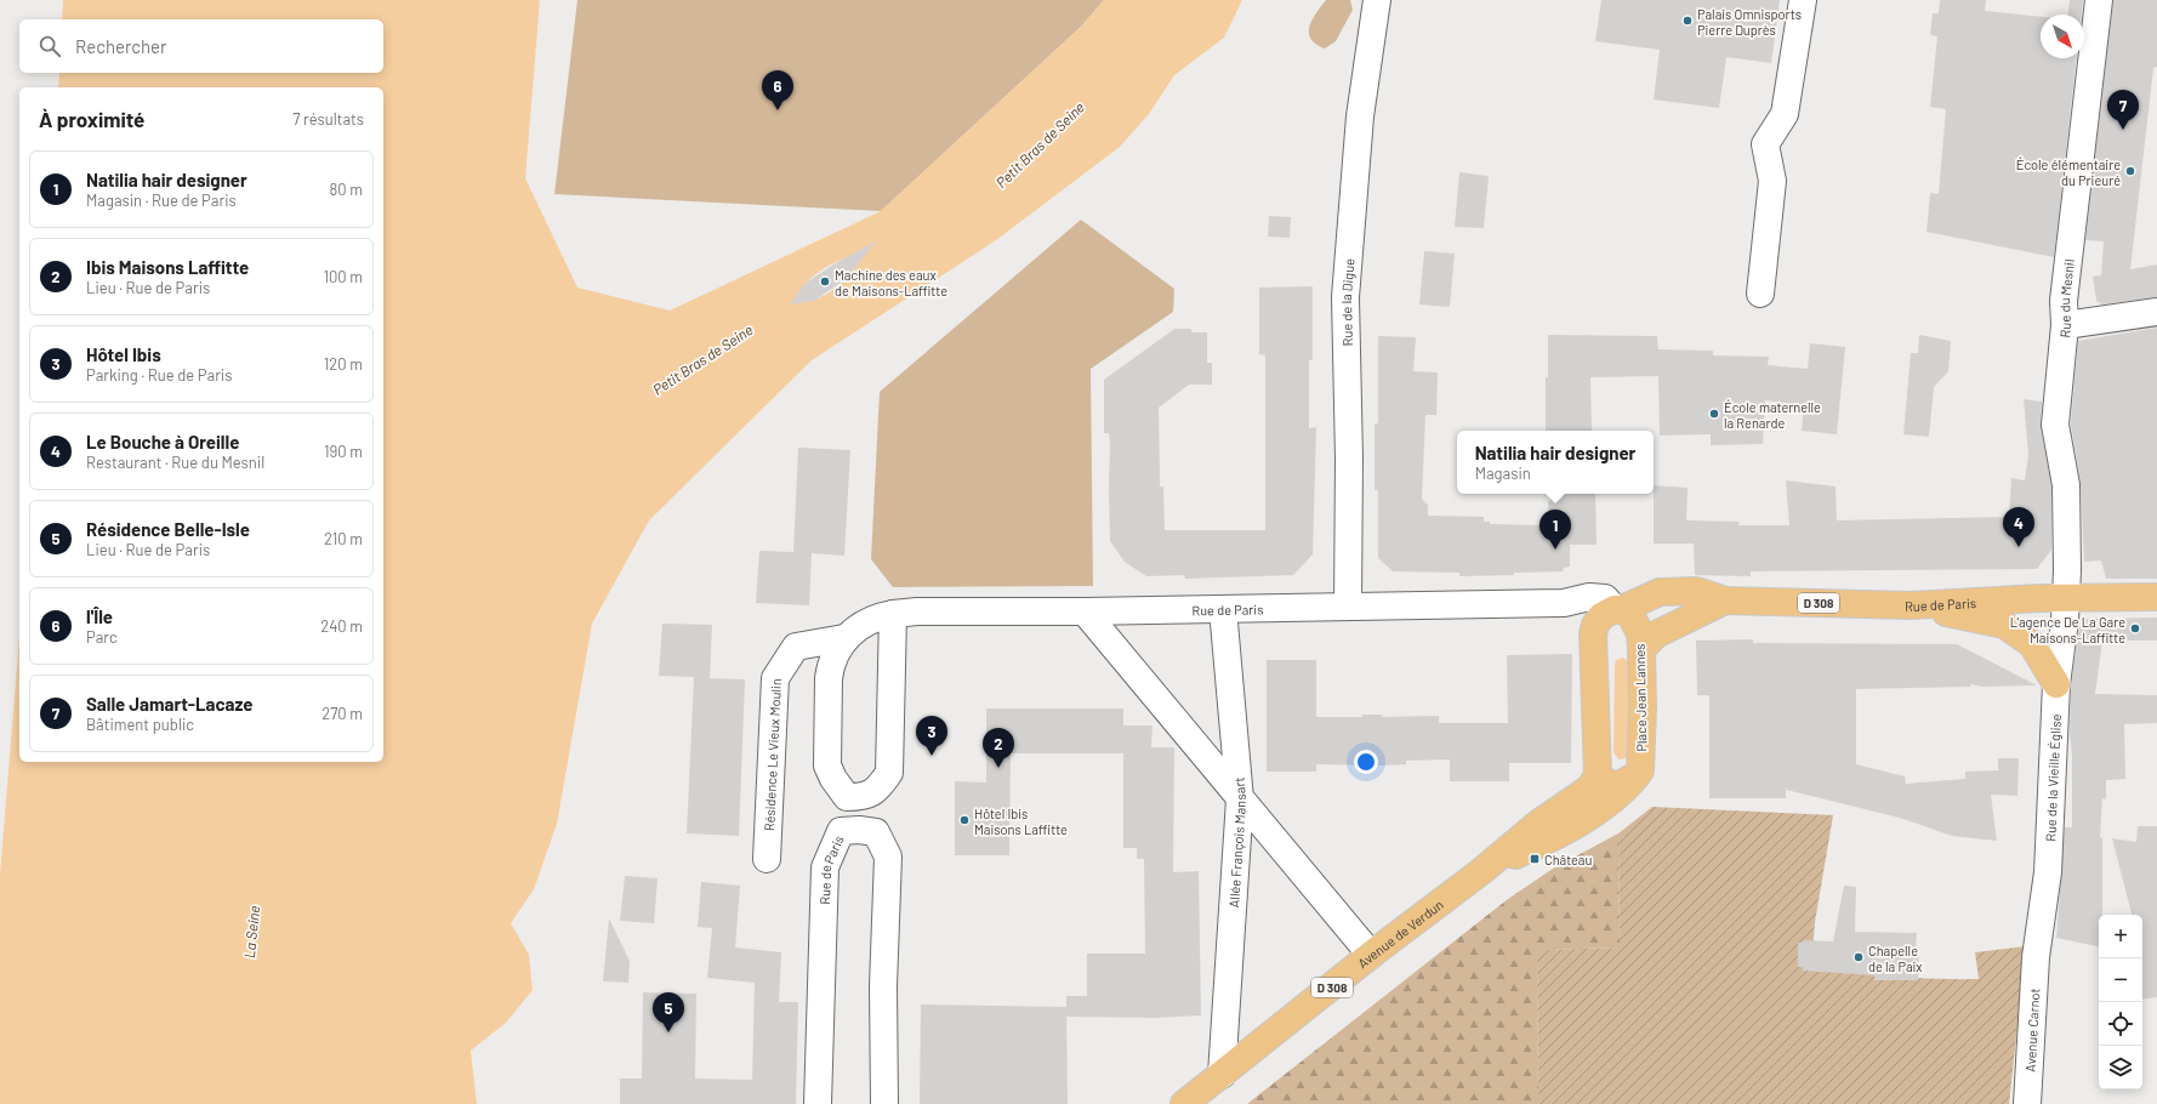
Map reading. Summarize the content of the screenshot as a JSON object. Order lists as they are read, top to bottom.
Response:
{
  "streets": {
    "main road": [
      "D 308",
      "Rue de Paris",
      "Place Jean Lannes",
      "Avenue de Verdun"
    ],
    "street": [
      "Rue du Mesnil",
      "Rue de la Digue",
      "Résidence Le Vieux Moulin",
      "Rue de la Vieille Église",
      "Allée François Mansart",
      "Avenue Carnot"
    ]
  },
  "crossings": [
    ["Rue du Mesnil", "Rue de Paris"],
    ["Rue du Mesnil", "Rue de la Vieille Église"],
    ["Rue de la Digue", "Rue de Paris"],
    ["Rue de Paris", "Place Jean Lannes"],
    ["Rue de Paris", "Résidence Le Vieux Moulin"],
    ["Rue de Paris", "Rue de la Vieille Église"],
    ["Rue de Paris", "Allée François Mansart"],
    ["Place Jean Lannes", "Avenue de Verdun"],
    ["Rue de la Vieille Église", "Avenue Carnot"],
    ["Allée François Mansart", "Avenue de Verdun"]
  ],
  "water": ["Petit Bras de Seine", "La Seine"],
  "places": {
    "other": [
      "Palais Omnisports Pierre Duprès",
      "École élémentaire du Prieuré",
      "Machine des eaux de Maisons-Laffitte",
      "École maternelle la Renarde",
      "L'agence De La Gare Maisons-Laffitte",
      "Hôtel Ibis Maisons Laffitte",
      "Chapelle de la Paix"
    ],
    "transit": ["Château"]
  },
  "north": "bottom right",
  "page": {
    "search": "Rechercher",
    "pins": [
      "6",
      "7",
      "4",
      "1",
      "3",
      "2",
      "5"
    ],
    "heading": ["À proximité", "7 résultats"],
    "list": [
      {
        "mark": "1",
        "name": "Natilia hair designer",
        "note": "Magasin · Rue de Paris",
        "value": "80 m"
      },
      {
        "mark": "2",
        "name": "Ibis Maisons Laffitte",
        "note": "Lieu · Rue de Paris",
        "value": "100 m"
      },
      {
        "mark": "3",
        "name": "Hôtel Ibis",
        "note": "Parking · Rue de Paris",
        "value": "120 m"
      },
      {
        "mark": "4",
        "name": "Le Bouche à Oreille",
        "note": "Restaurant · Rue du Mesnil",
        "value": "190 m"
      },
      {
        "mark": "5",
        "name": "Résidence Belle-Isle",
        "note": "Lieu · Rue de Paris",
        "value": "210 m"
      },
      {
        "mark": "6",
        "name": "l'Île",
        "note": "Parc",
        "value": "240 m"
      },
      {
        "mark": "7",
        "name": "Salle Jamart-Lacaze",
        "note": "Bâtiment public",
        "value": "270 m"
      }
    ],
    "popup": ["Natilia hair designer", "Magasin"],
    "map_buttons": ["+", "−"]
  }
}
